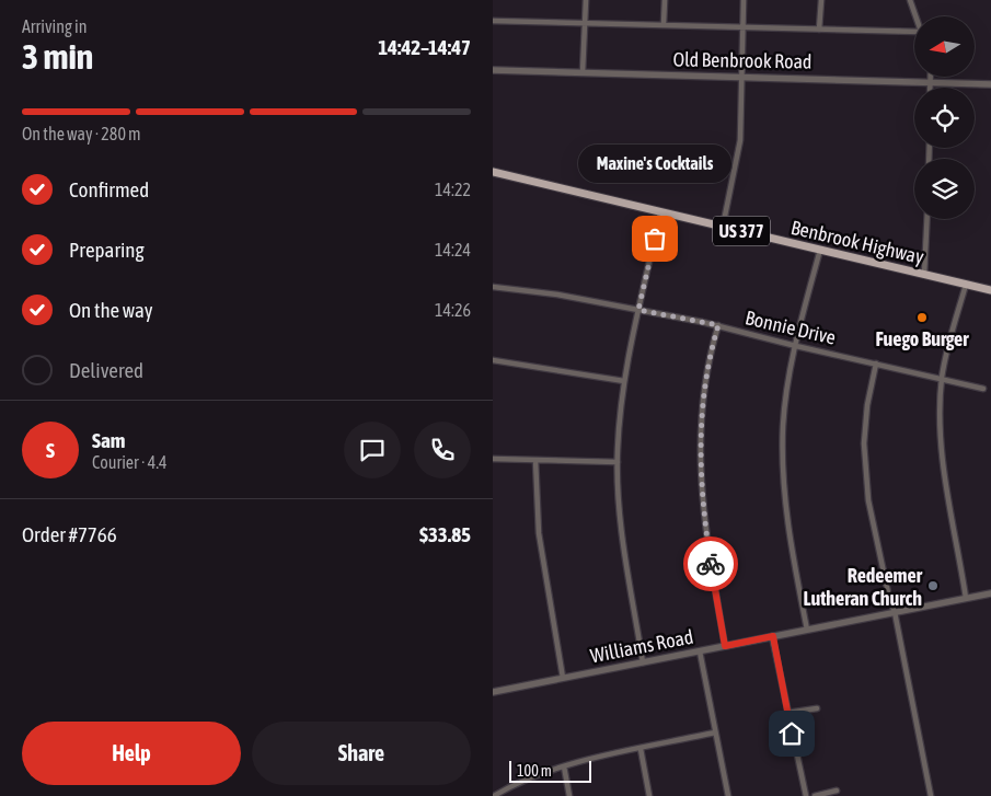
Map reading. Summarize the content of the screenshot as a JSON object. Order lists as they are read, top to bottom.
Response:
{
  "streets": {
    "main road": ["US 377", "Benbrook Highway"],
    "street": ["Old Benbrook Road", "Bonnie Drive", "Williams Road"]
  },
  "places": ["Maxine's Cocktails", "Fuego Burger", "Redeemer Lutheran Church"],
  "scale_bar": "100 m",
  "north": "left",
  "page": {
    "heading": ["3 min", "Arriving in", "14:42–14:47"],
    "panel": [
      "Sam",
      "Courier · 4.4",
      "Order #7766",
      "$33.85"
    ],
    "bar": "On the way · 280 m",
    "bubble": "Maxine's Cocktails",
    "list": [
      ["Confirmed", "14:22"],
      ["Preparing", "14:24"],
      ["On the way", "14:26"],
      "Delivered"
    ],
    "round": "S",
    "buttons": ["Help", "Share"],
    "scale": "100 m"
  }
}
